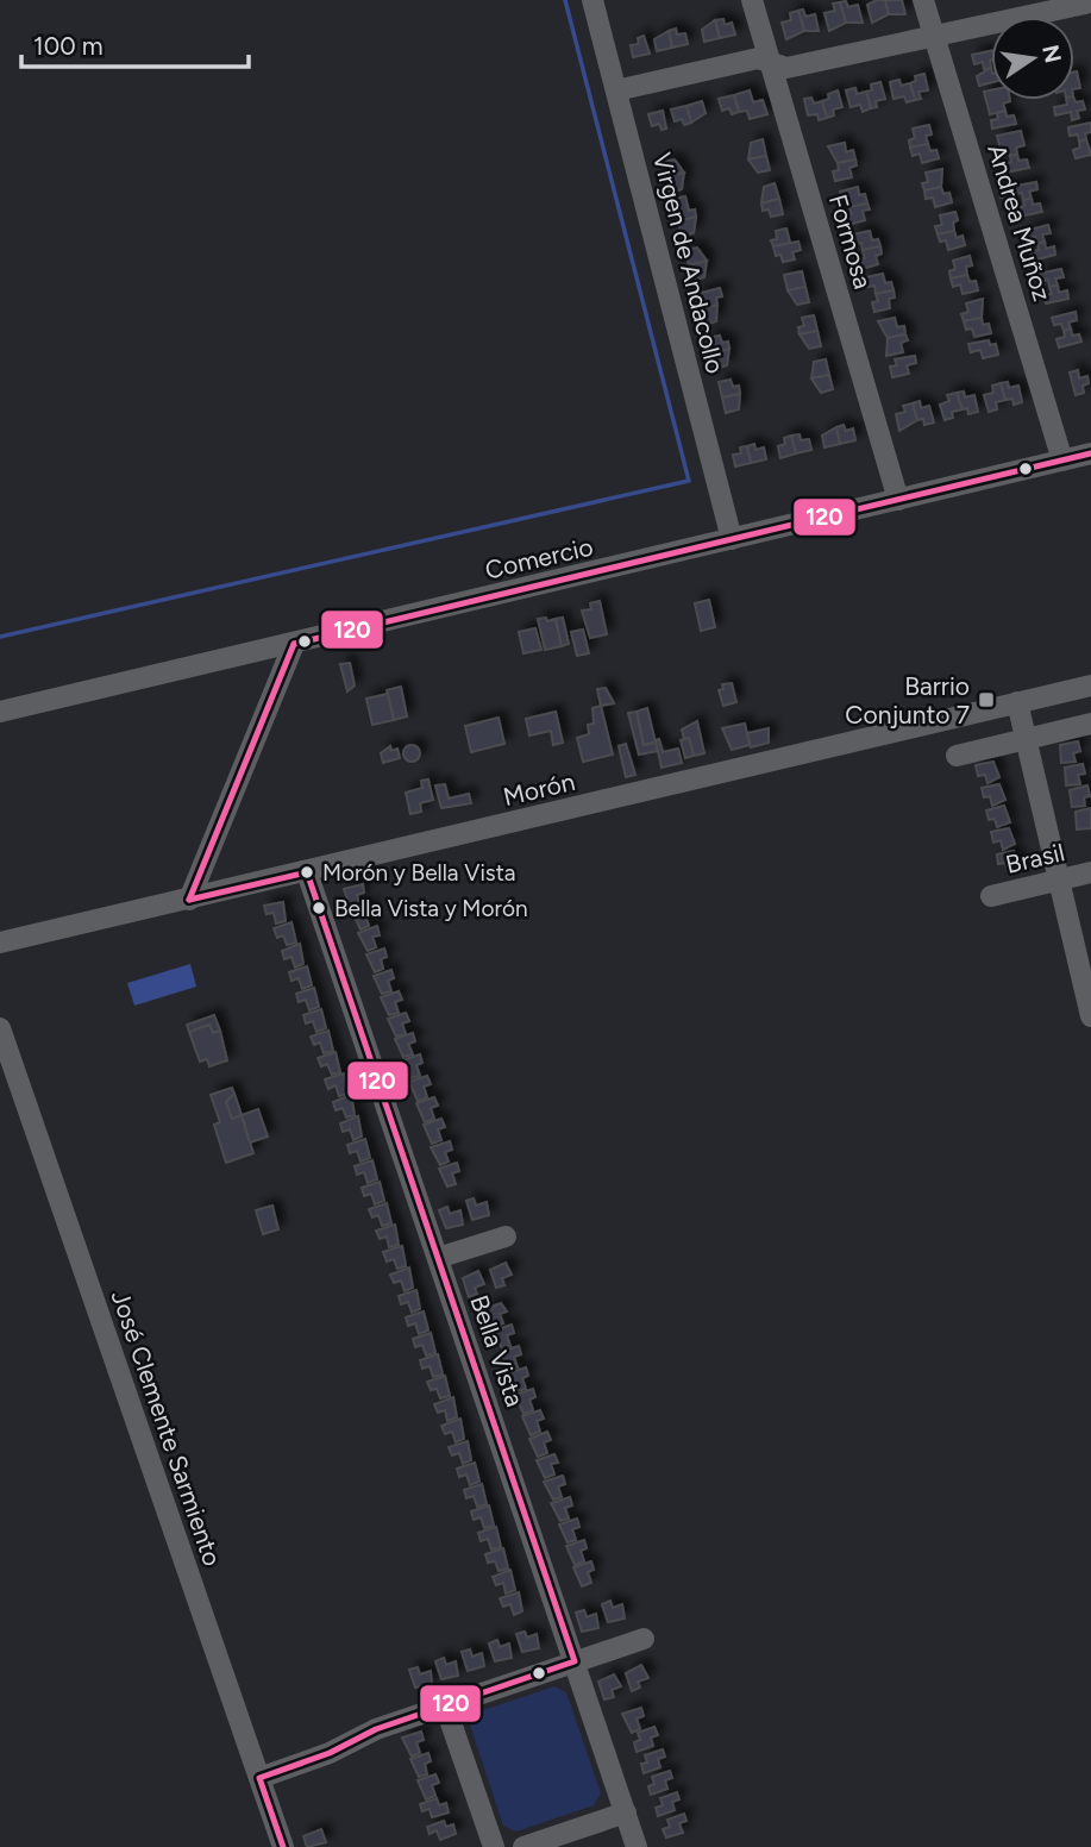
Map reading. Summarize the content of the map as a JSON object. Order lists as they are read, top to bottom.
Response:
{
  "streets": {
    "street": [
      "Andrea Muñoz",
      "Formosa",
      "Virgen de Andacollo",
      "Comercio",
      "Morón",
      "Brasil",
      "Bella Vista",
      "José Clemente Sarmiento"
    ]
  },
  "crossings": [
    ["Andrea Muñoz", "Comercio"],
    ["Formosa", "Comercio"],
    ["Virgen de Andacollo", "Comercio"],
    ["Morón", "Bella Vista"]
  ],
  "places": {
    "transit": ["Barrio Conjunto 7"],
    "other": ["Morón y Bella Vista", "Bella Vista y Morón"]
  },
  "lines": ["transit line 120"],
  "scale_bar": "100 m",
  "north": "right"
}
